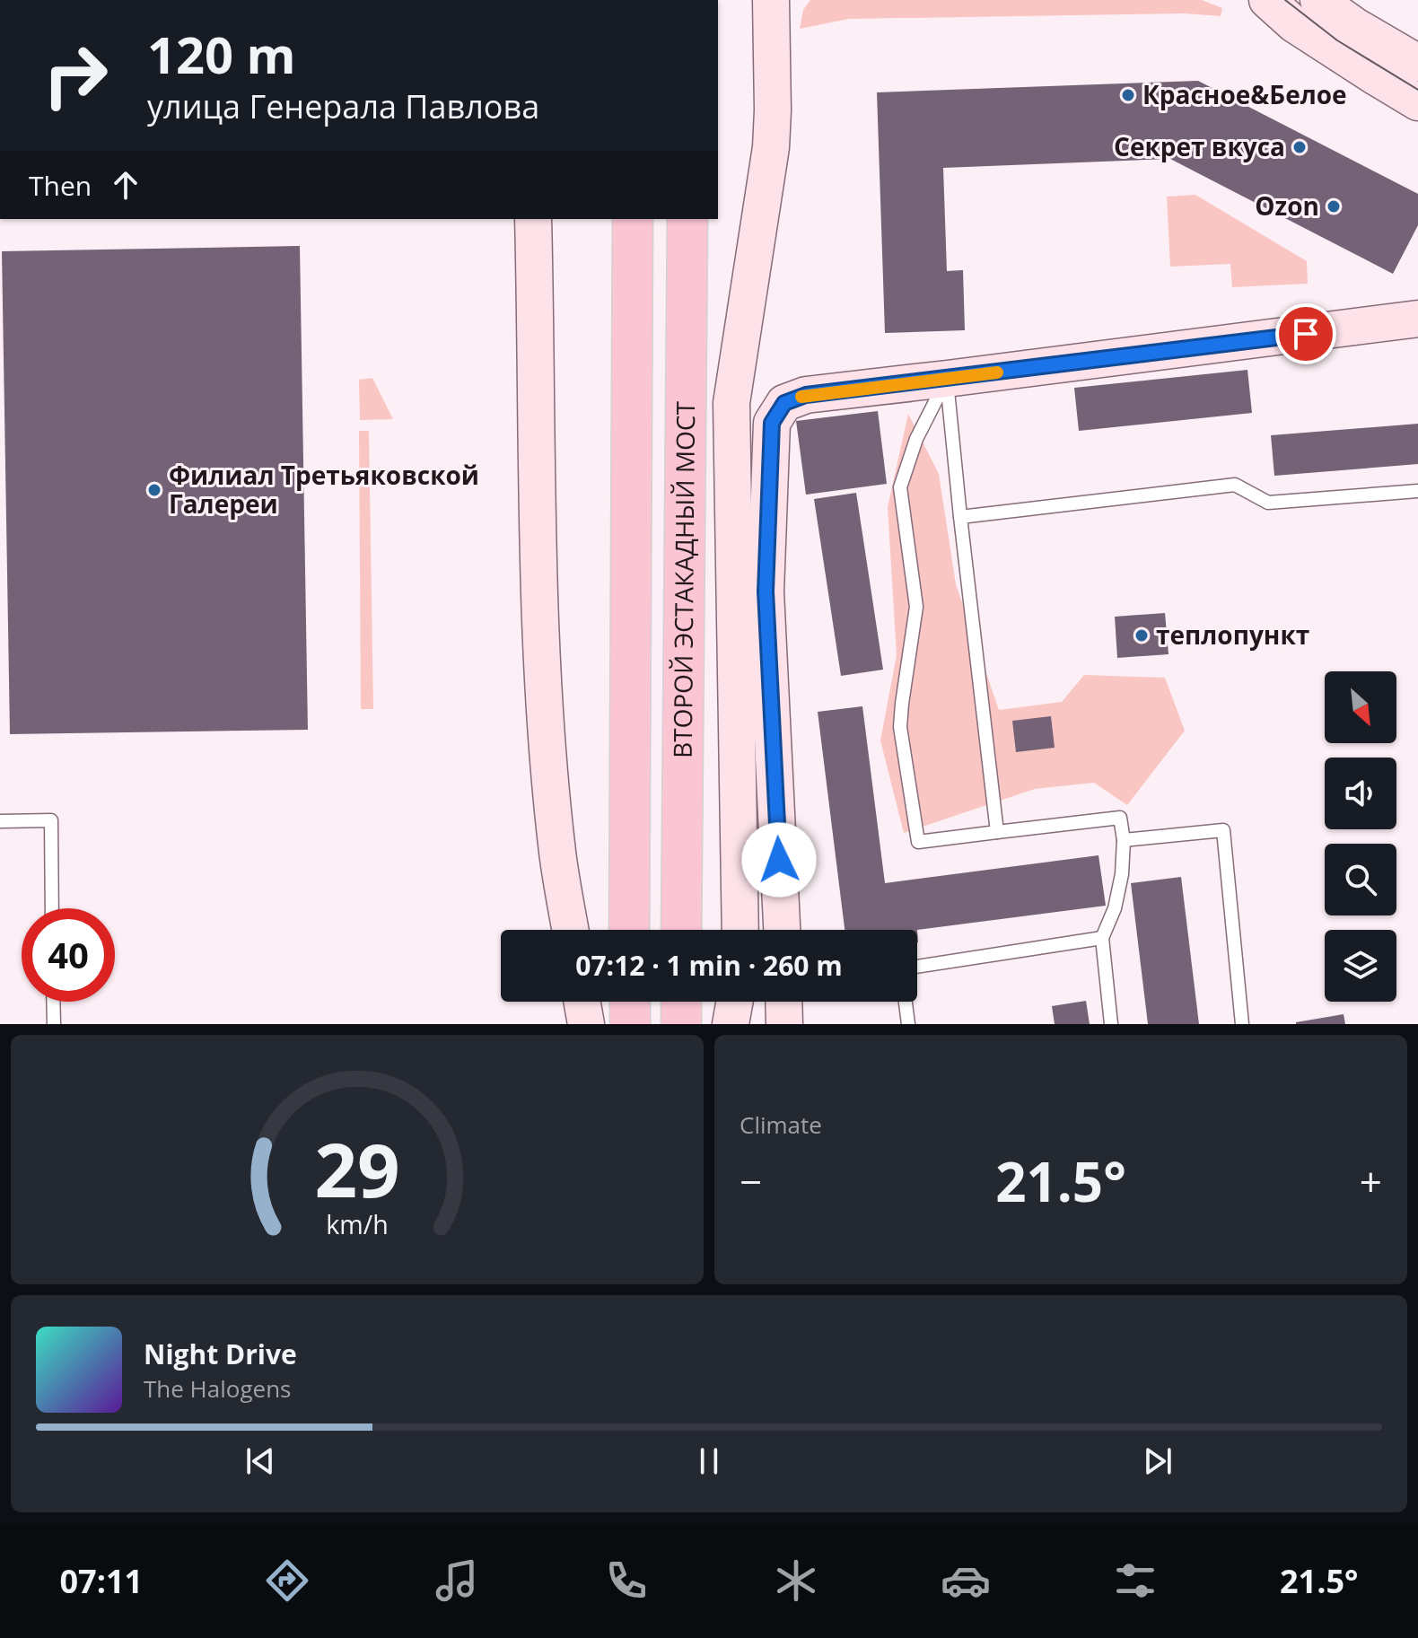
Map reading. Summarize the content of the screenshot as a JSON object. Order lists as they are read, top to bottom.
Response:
{
  "streets": {
    "main road": ["ВТОРОЙ ЭСТАКАДНЫЙ МОСТ"]
  },
  "places": [
    "Красное&Белое",
    "Секрет вкуса",
    "Ozon",
    "Филиал Третьяковской Галереи",
    "теплопункт"
  ],
  "north": "bottom right",
  "page": {
    "turn": ["120 m", "улица Генерала Павлова"],
    "then": "Then",
    "limit": "40",
    "trip": "07:12 · 1 min · 260 m",
    "tile": "Climate",
    "heat": ["−", "21.5°", "+"],
    "song": ["Night Drive", "The Halogens"],
    "tabs": ["07:11", "21.5°"],
    "gauge": ["29", "km/h"]
  }
}
